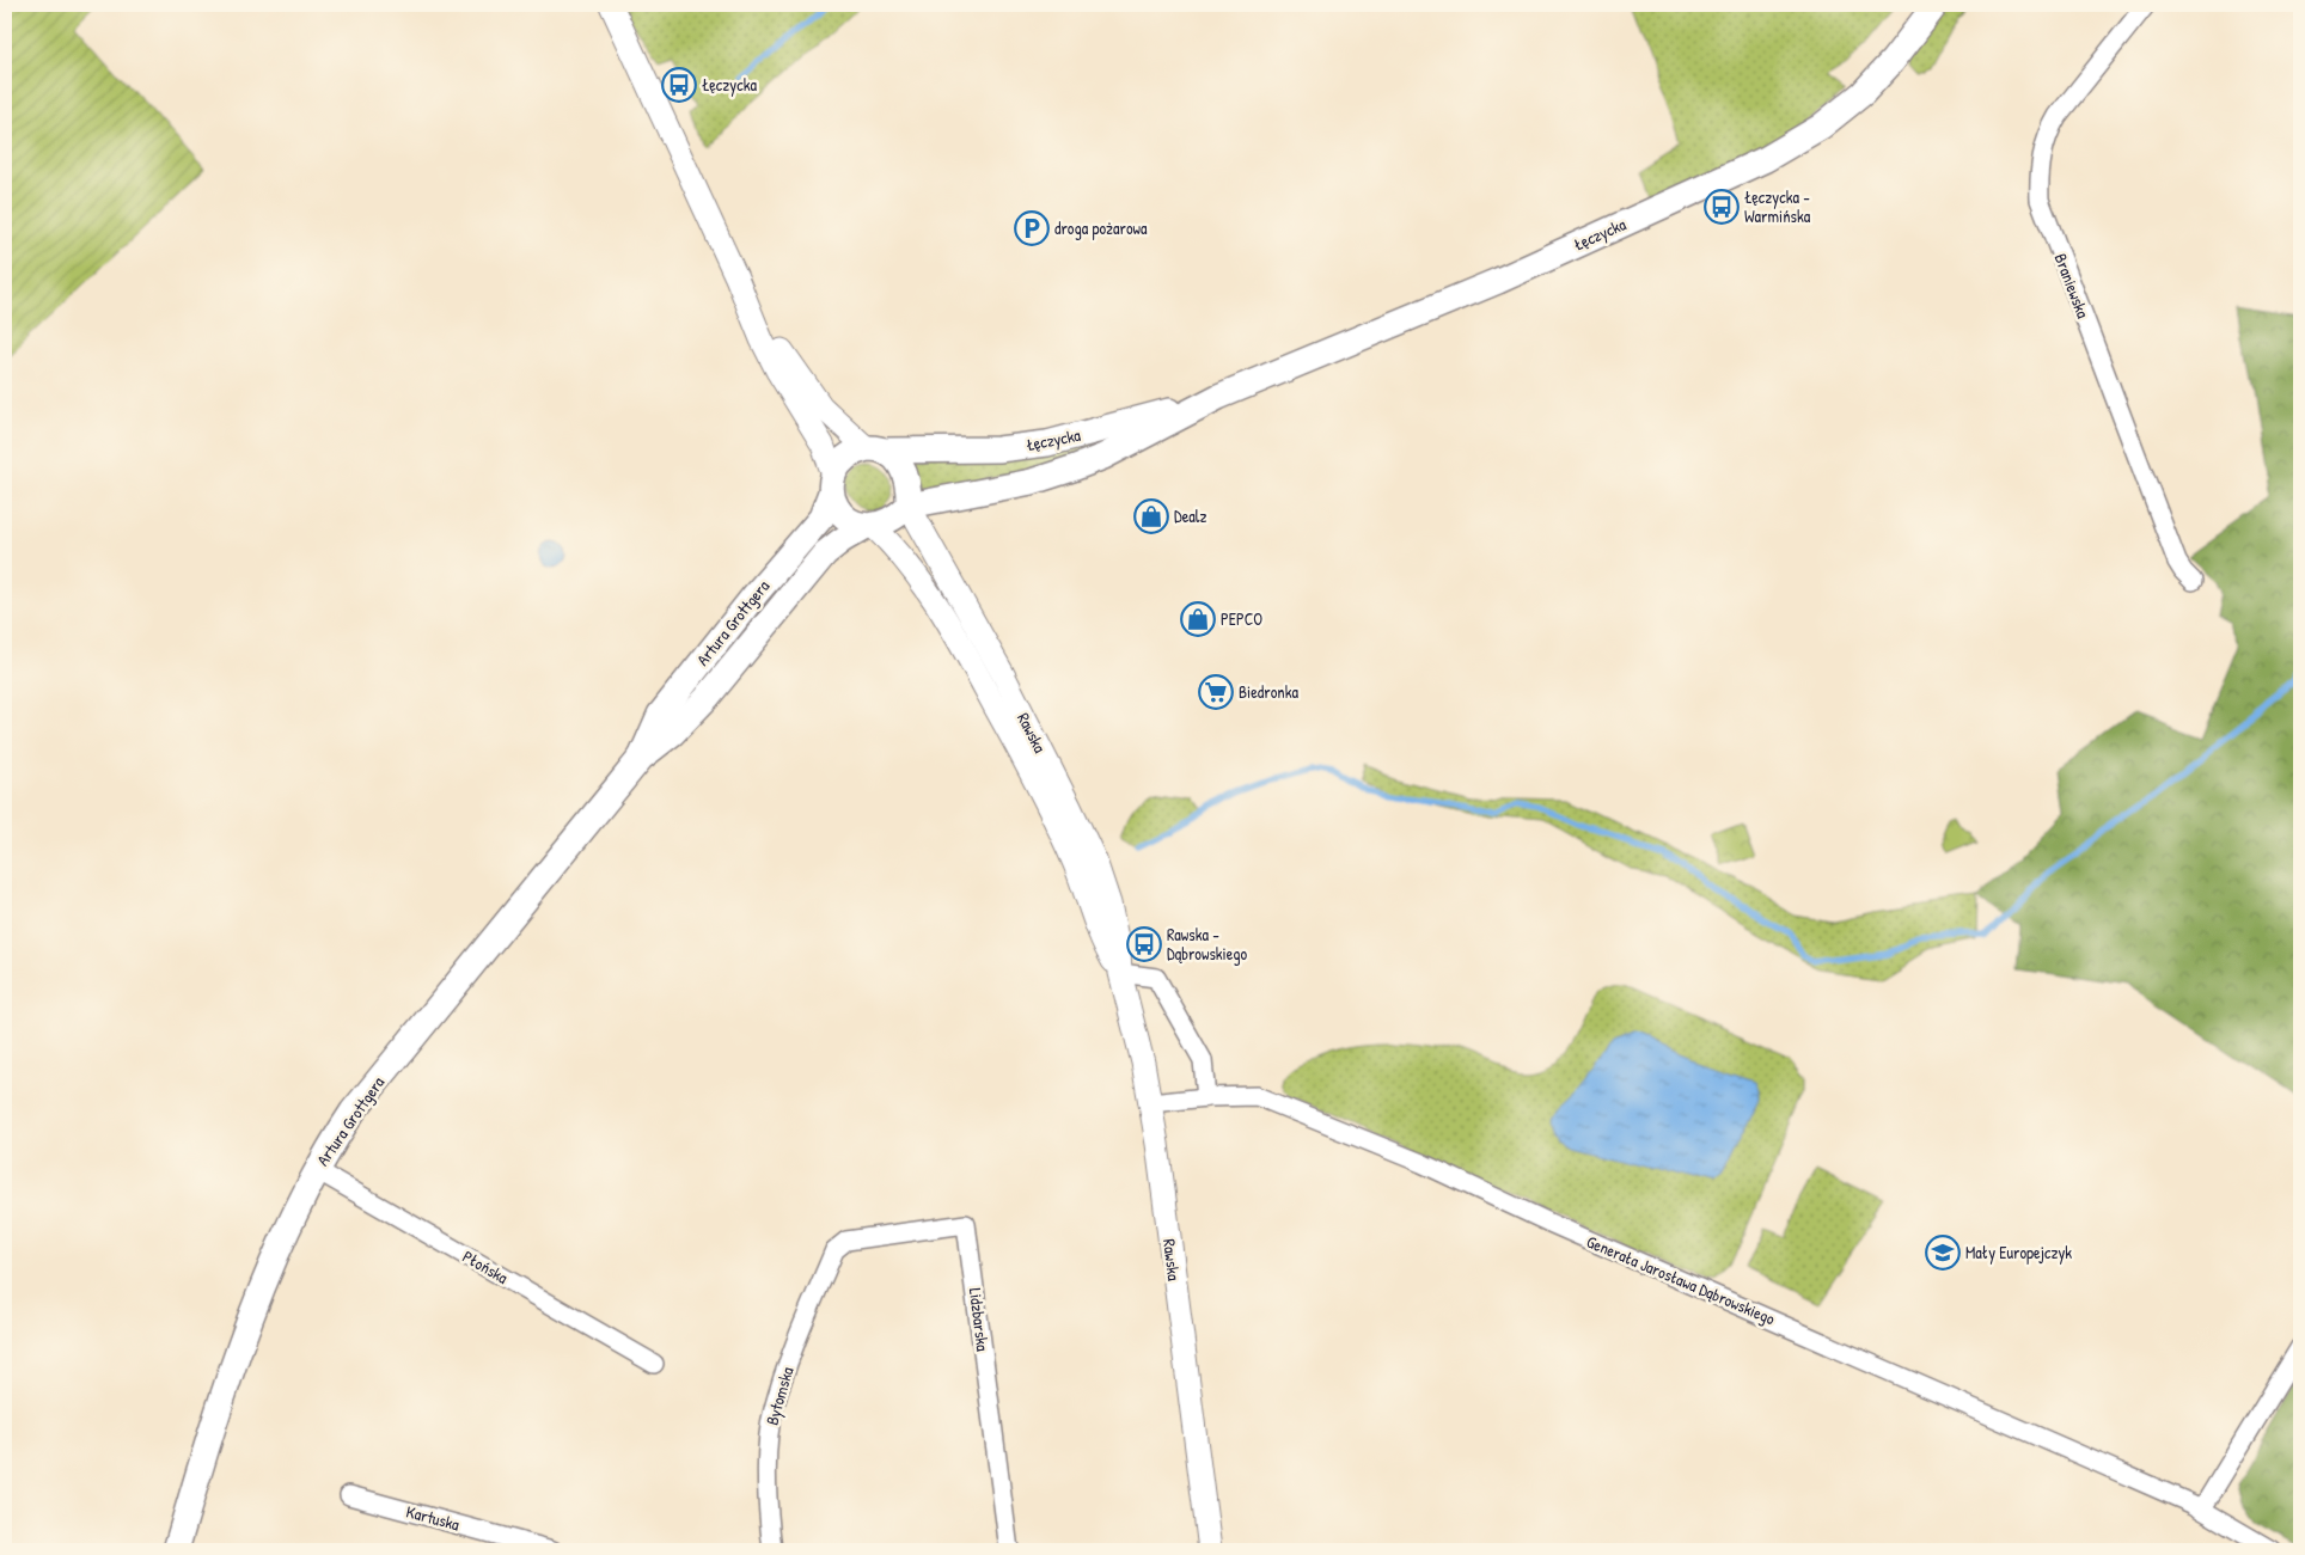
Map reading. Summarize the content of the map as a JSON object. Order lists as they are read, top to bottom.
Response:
{
  "streets": {
    "main road": ["Łęczycka", "Artura Grottgera"],
    "street": [
      "Braniewska",
      "Rawska",
      "Płońska",
      "Generała Jarosława Dąbrowskiego",
      "Lidzbarska",
      "Bytomska",
      "Kartuska"
    ]
  },
  "crossings": [
    ["Łęczycka", "Artura Grottgera"],
    ["Łęczycka", "Rawska"],
    ["Artura Grottgera", "Rawska"],
    ["Artura Grottgera", "Płońska"],
    ["Rawska", "Generała Jarosława Dąbrowskiego"],
    ["Lidzbarska", "Bytomska"]
  ],
  "places": {
    "bus stop": ["Łęczycka", "Łęczycka - Warmińska", "Rawska - Dąbrowskiego"],
    "parking": ["droga pożarowa"],
    "shop": ["Dealz", "PEPCO"],
    "supermarket": ["Biedronka"],
    "school or university": ["Mały Europejczyk"]
  }
}
